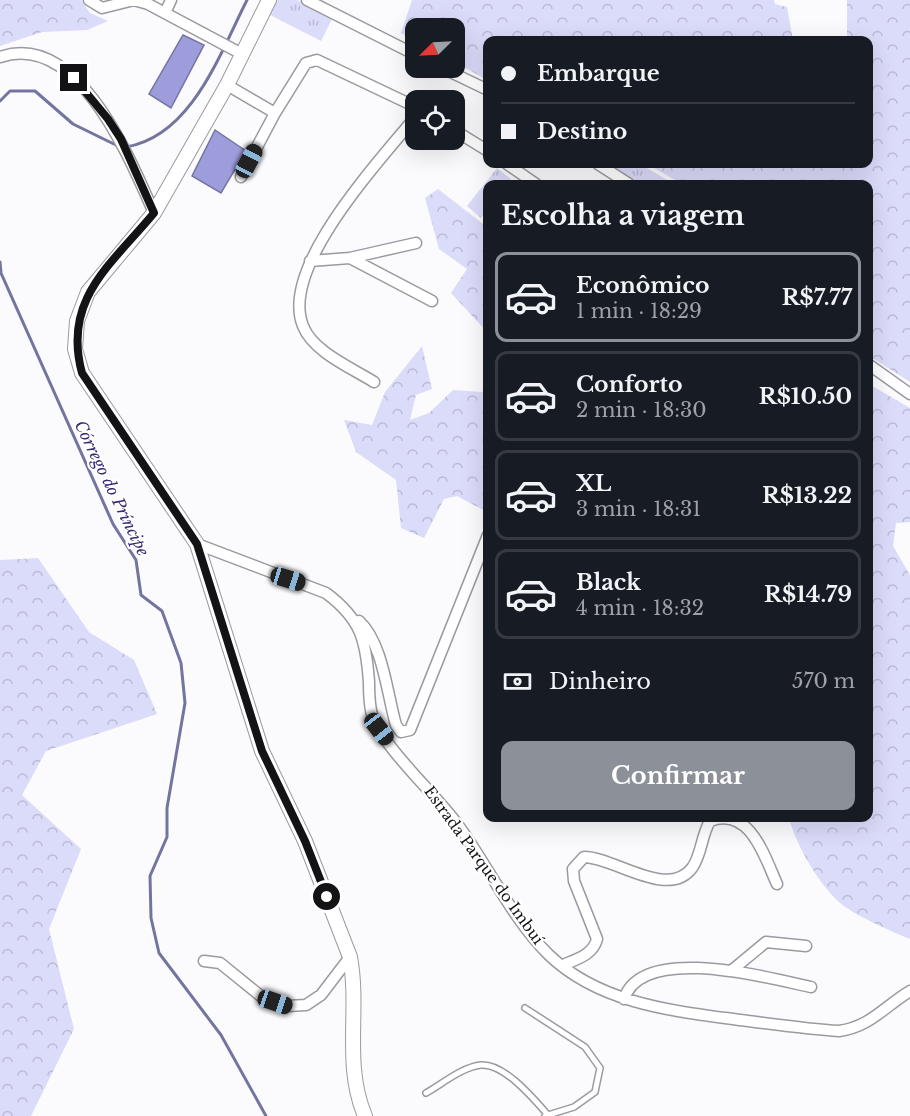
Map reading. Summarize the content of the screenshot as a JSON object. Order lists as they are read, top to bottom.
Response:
{
  "streets": {
    "street": ["Estrada Parque do Imbuí"]
  },
  "water": ["Córrego do Príncipe"],
  "north": "bottom left",
  "page": {
    "banner": ["Embarque", "Destino"],
    "heading": "Escolha a viagem",
    "list": [
      {
        "name": "Econômico",
        "note": "1 min · 18:29",
        "value": "R$7.77"
      },
      {
        "name": "Conforto",
        "note": "2 min · 18:30",
        "value": "R$10.50"
      },
      {
        "name": "XL",
        "note": "3 min · 18:31",
        "value": "R$13.22"
      },
      {
        "name": "Black",
        "note": "4 min · 18:32",
        "value": "R$14.79"
      }
    ],
    "pay": ["Dinheiro", "570 m"],
    "buttons": "Confirmar"
  }
}
